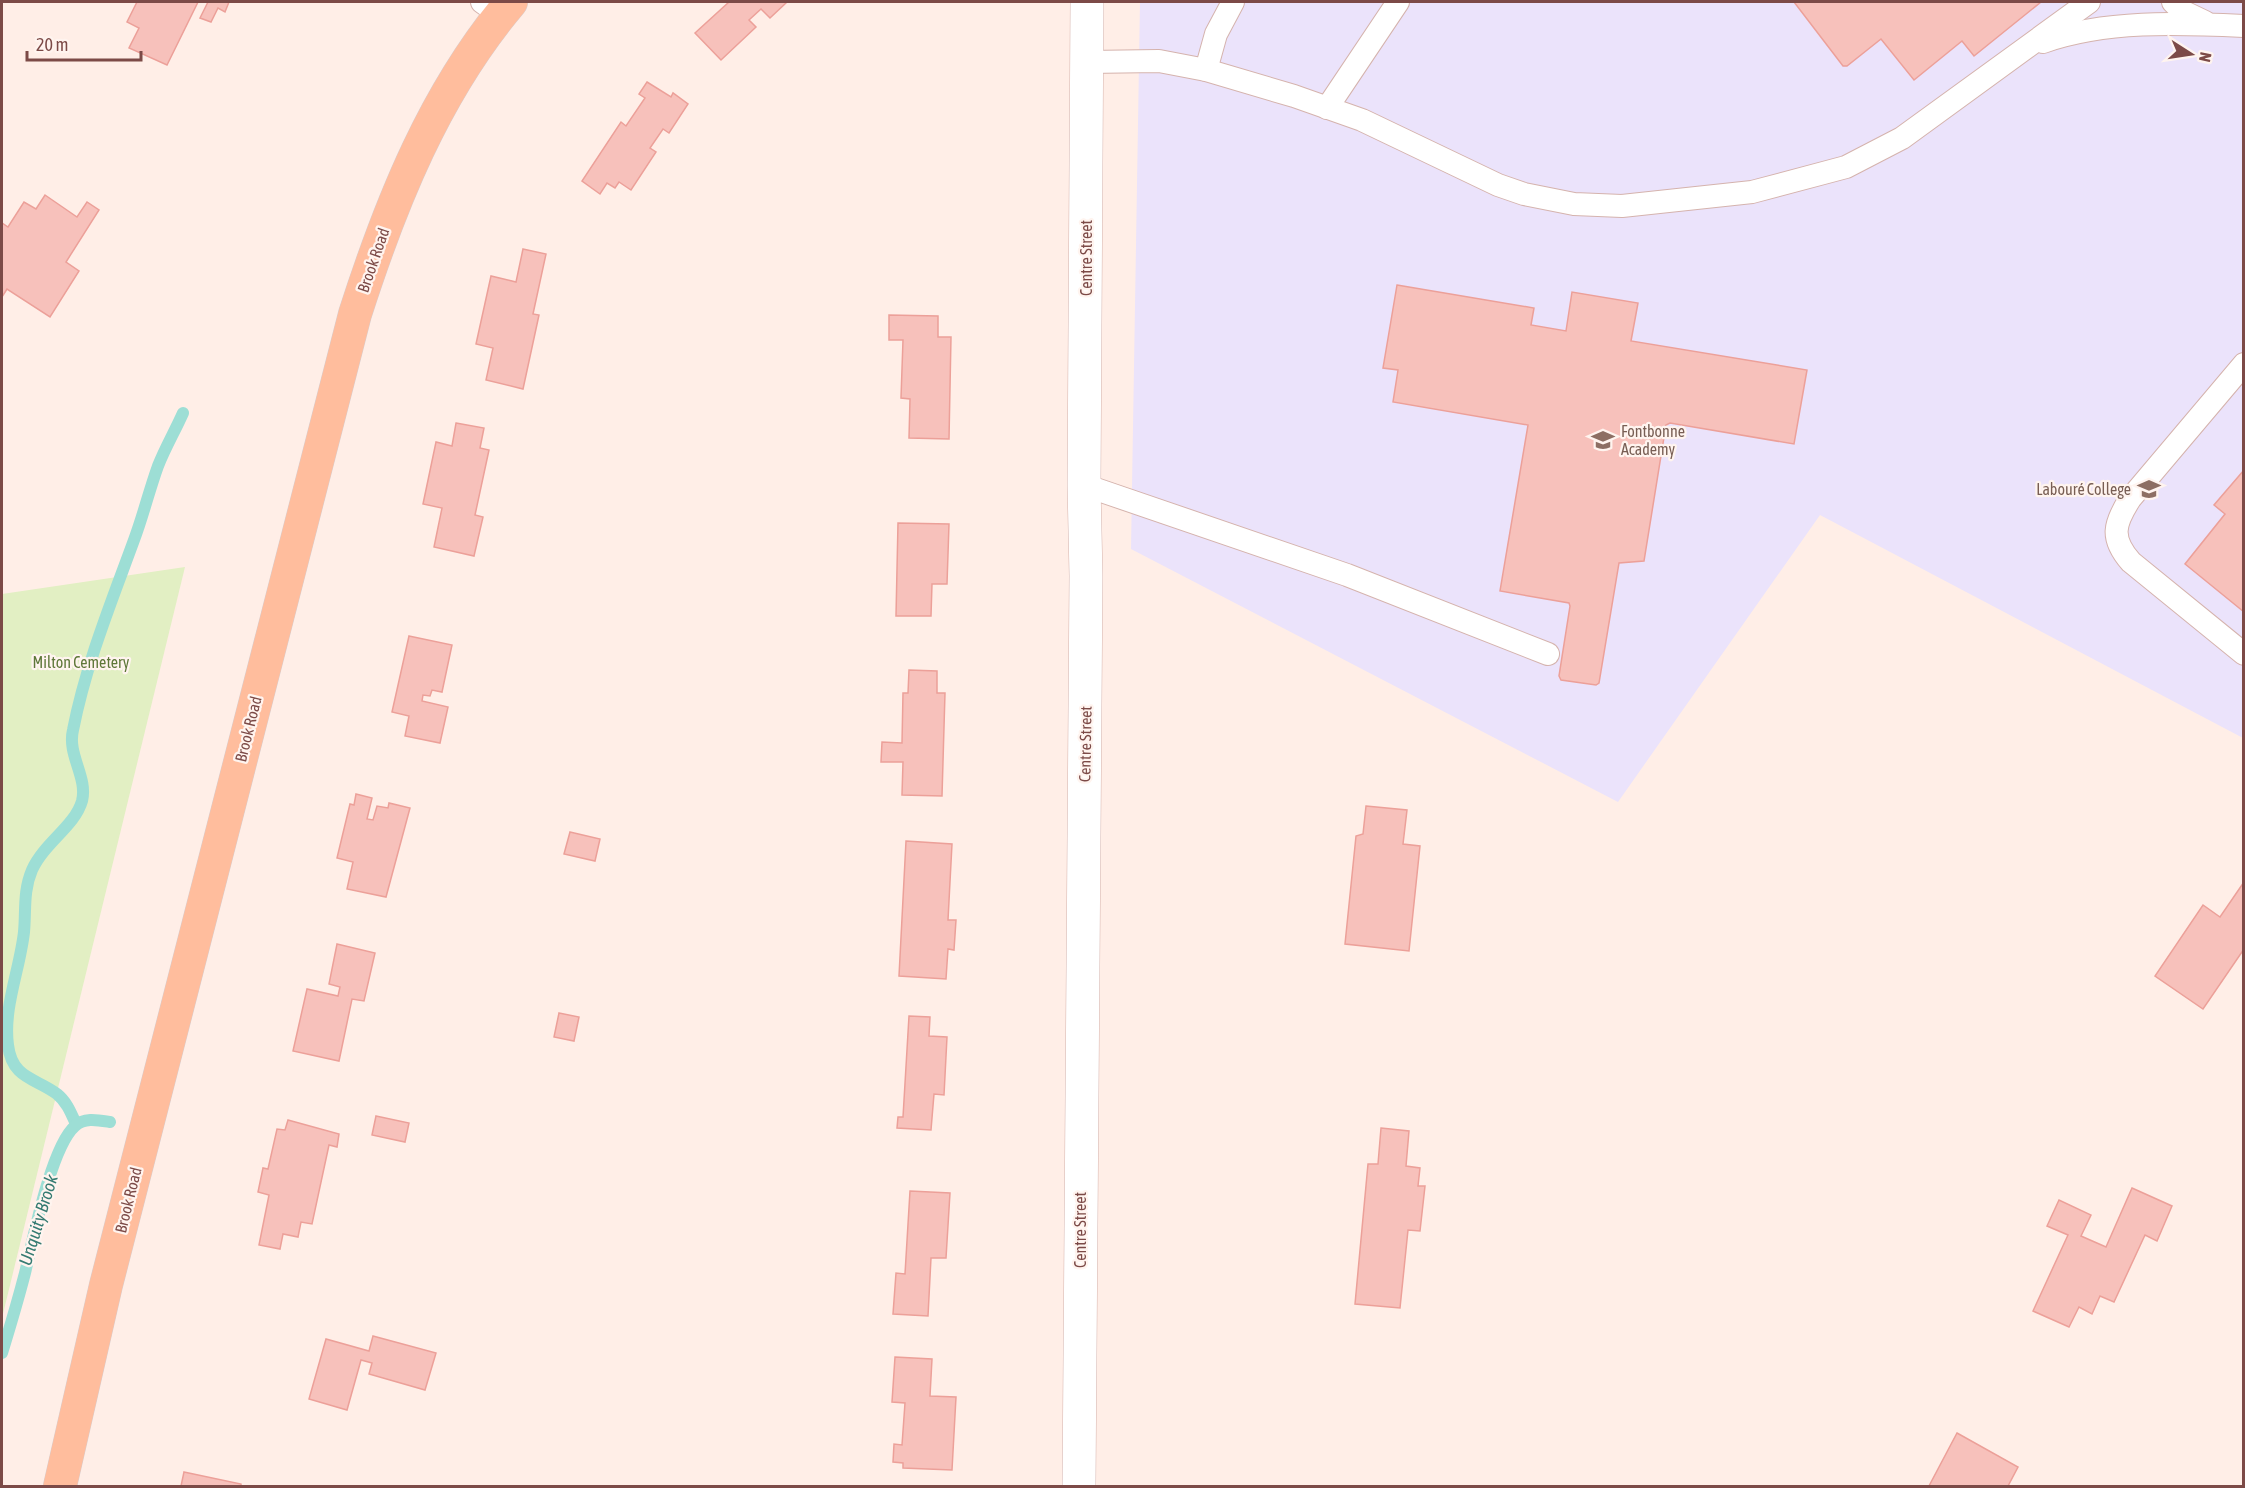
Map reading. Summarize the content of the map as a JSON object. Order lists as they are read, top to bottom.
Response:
{
  "streets": {
    "main road": ["Brook Road"],
    "street": ["Centre Street"]
  },
  "water": ["Unquity Brook"],
  "parks": ["Milton Cemetery"],
  "places": {
    "school or university": ["Fontbonne Academy", "Labouré College"]
  },
  "scale_bar": "20 m",
  "north": "right"
}
